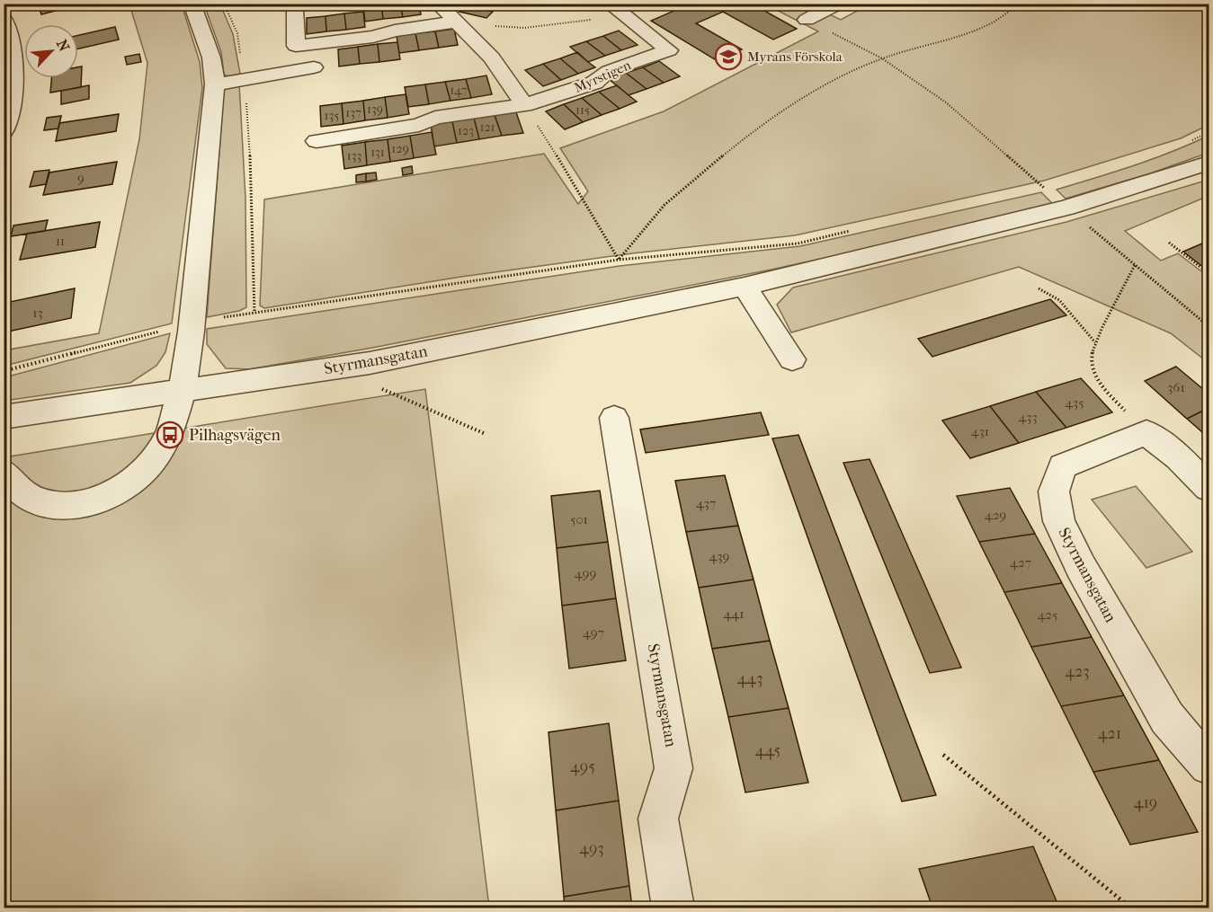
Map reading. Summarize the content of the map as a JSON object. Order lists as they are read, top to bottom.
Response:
{
  "streets": {
    "street": ["Myrstigen", "Styrmansgatan"]
  },
  "places": {
    "school or university": ["Myrans Förskola"],
    "bus stop": ["Pilhagsvägen"]
  },
  "house_numbers": [
    "147",
    "139",
    "115",
    "137",
    "135",
    "121",
    "123",
    "129",
    "131",
    "133",
    "9",
    "11",
    "13",
    "361",
    "435",
    "433",
    "431",
    "437",
    "429",
    "501",
    "439",
    "427",
    "499",
    "441",
    "425",
    "497",
    "423",
    "443",
    "421",
    "445",
    "495",
    "419",
    "493"
  ],
  "north": "top right"
}
